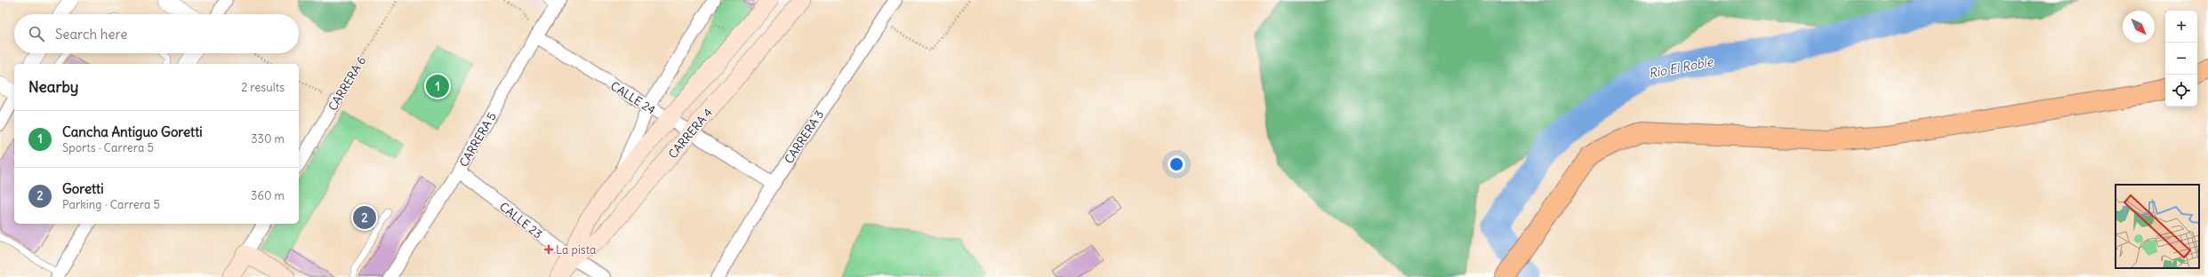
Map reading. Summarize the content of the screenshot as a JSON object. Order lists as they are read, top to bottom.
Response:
{
  "streets": {
    "main road": ["CARRERA 4"],
    "street": [
      "CARRERA 6",
      "CALLE 24",
      "CARRERA 3",
      "CARRERA 5",
      "CALLE 23"
    ]
  },
  "crossings": [
    ["CALLE 24", "CARRERA 4"],
    ["CALLE 24", "CARRERA 3"],
    ["CALLE 24", "CARRERA 5"],
    ["CARRERA 4", "CALLE 23"],
    ["CARRERA 5", "CALLE 23"]
  ],
  "water": ["Río El Roble"],
  "places": {
    "health": ["La pista"]
  },
  "north": "bottom right",
  "page": {
    "map_buttons": ["+", "−"],
    "search": "Search here",
    "heading": ["Nearby", "2 results"],
    "pins": ["1", "2"],
    "list": [
      {
        "mark": "1",
        "name": "Cancha Antiguo Goretti",
        "note": "Sports · Carrera 5",
        "value": "330 m"
      },
      {
        "mark": "2",
        "name": "Goretti",
        "note": "Parking · Carrera 5",
        "value": "360 m"
      }
    ]
  }
}
